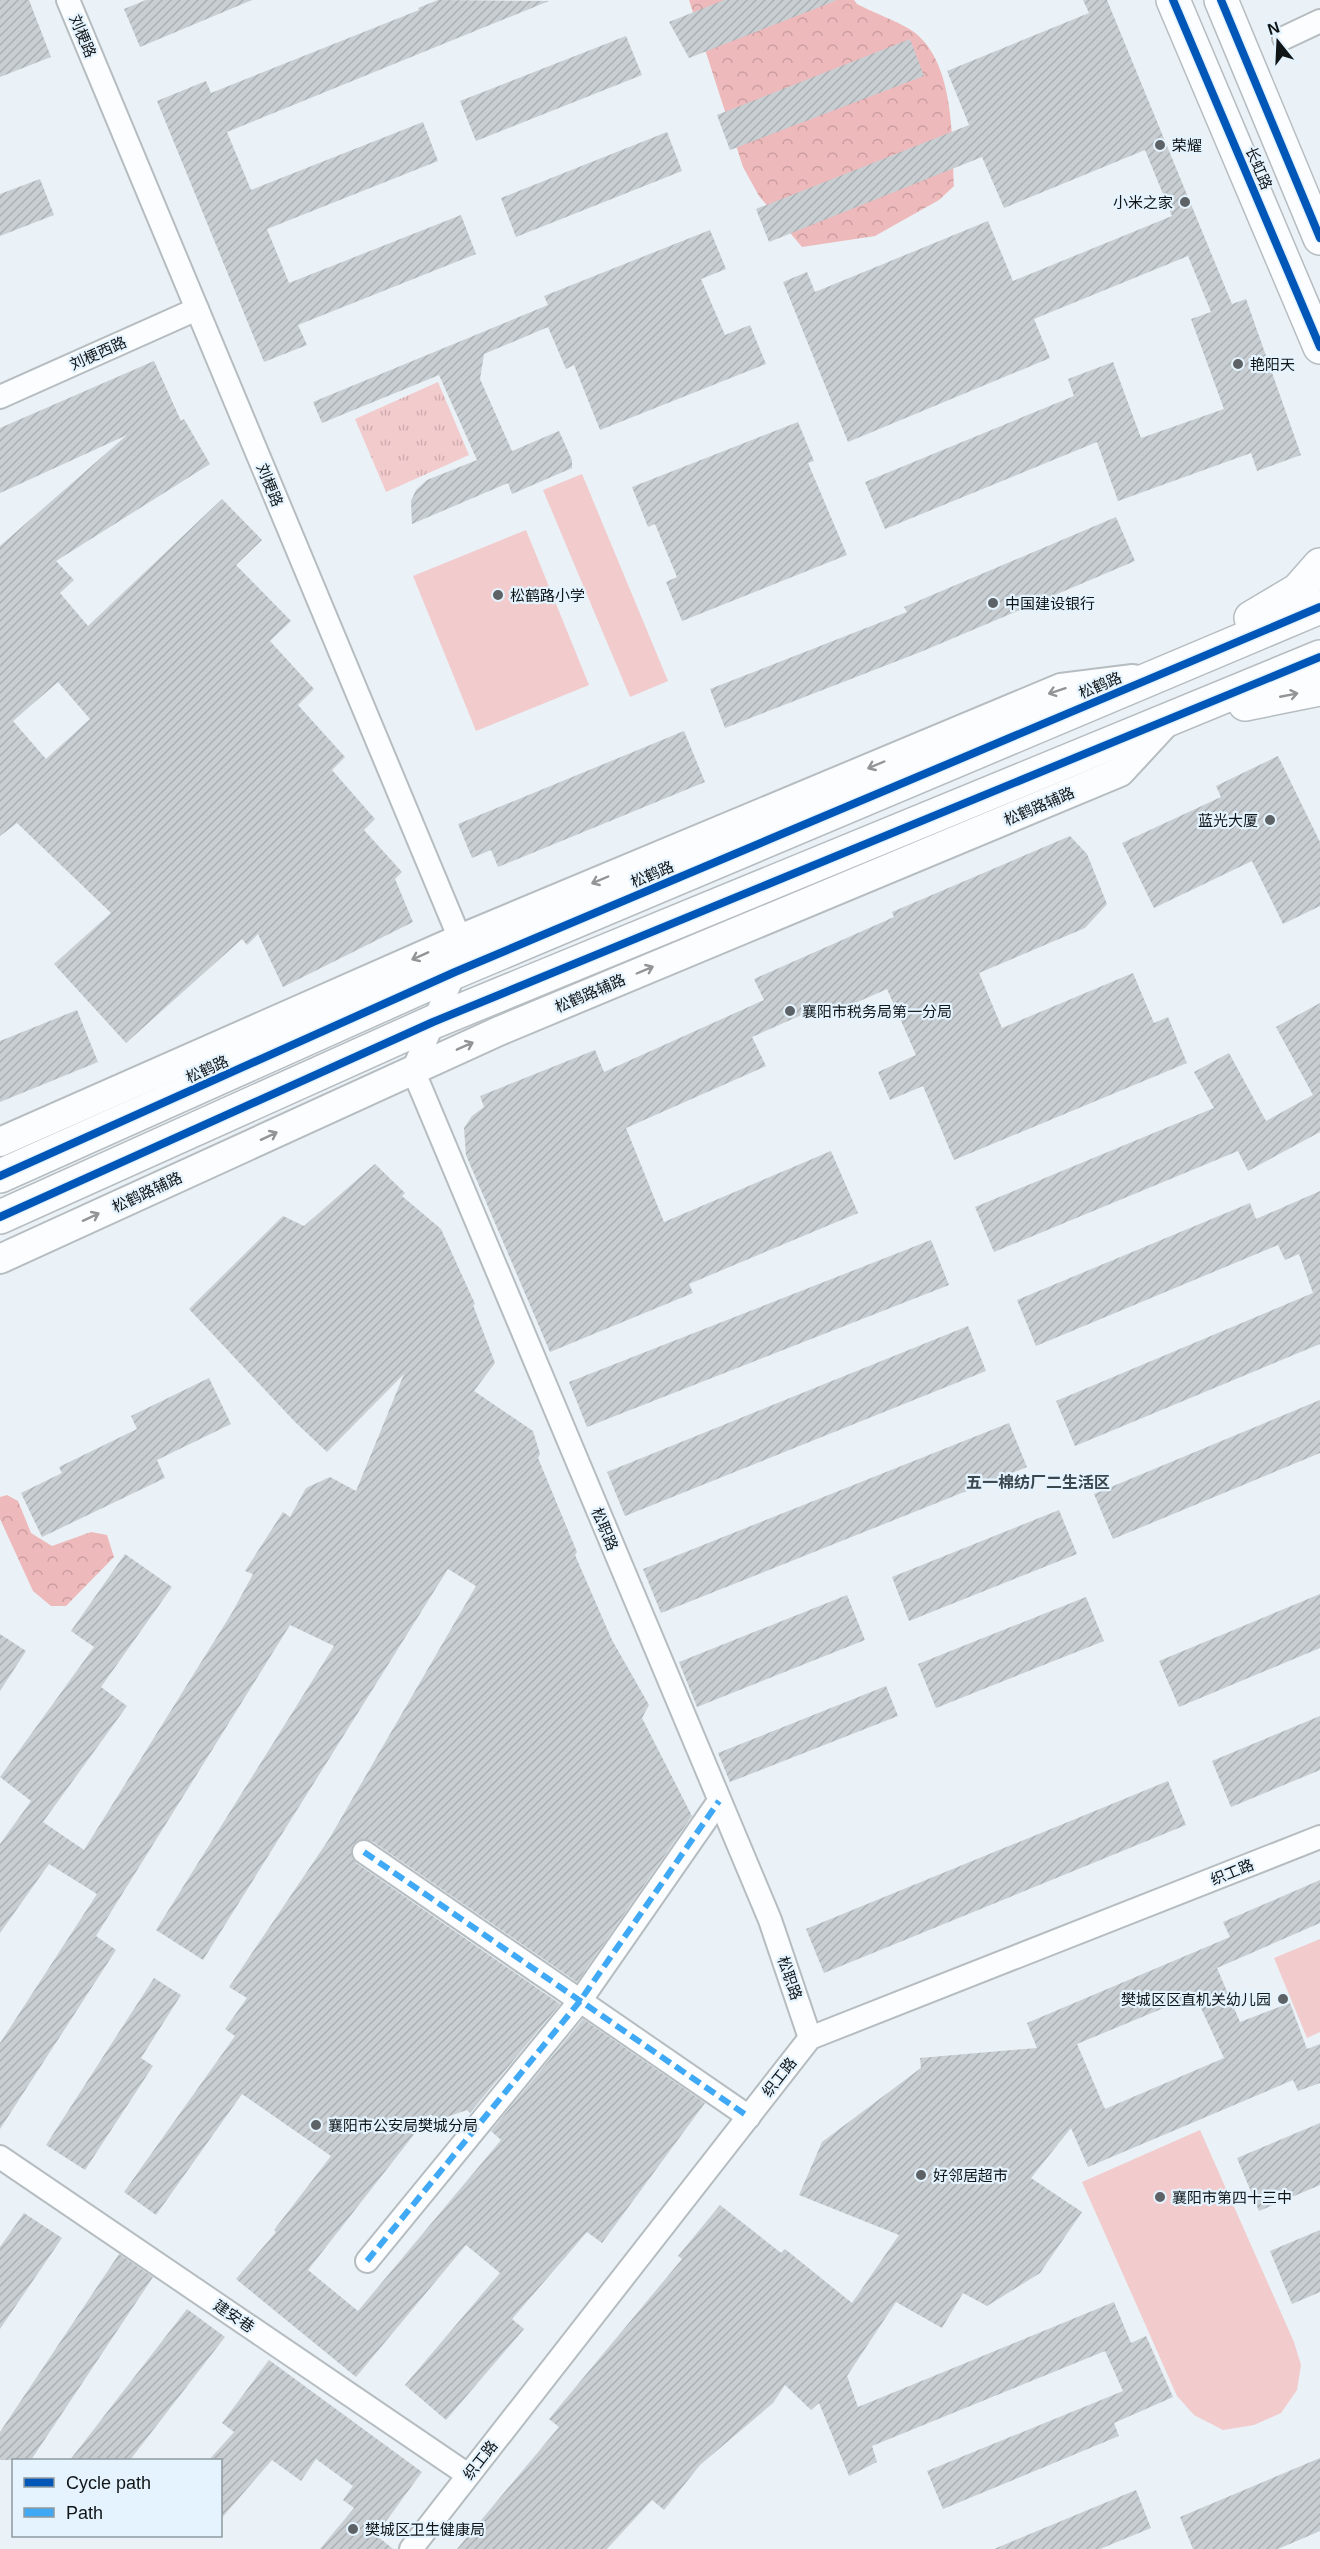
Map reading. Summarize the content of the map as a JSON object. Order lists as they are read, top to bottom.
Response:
{
  "streets": {
    "main road": ["长虹路", "松鹤路"],
    "street": [
      "刘梗路",
      "刘梗西路",
      "松鹤路辅路",
      "松职路",
      "织工路",
      "建安巷"
    ]
  },
  "crossings": [
    ["刘梗路", "刘梗西路"],
    ["松鹤路辅路", "松职路"],
    ["松职路", "织工路"],
    ["织工路", "建安巷"]
  ],
  "districts": ["五一棉纺厂二生活区"],
  "places": [
    "荣耀",
    "小米之家",
    "艳阳天",
    "松鹤路小学",
    "中国建设银行",
    "蓝光大厦",
    "襄阳市税务局第一分局",
    "樊城区区直机关幼儿园",
    "襄阳市公安局樊城分局",
    "好邻居超市",
    "襄阳市第四十三中",
    "樊城区卫生健康局"
  ],
  "legend": ["Cycle path", "Path"],
  "north": "top"
}
